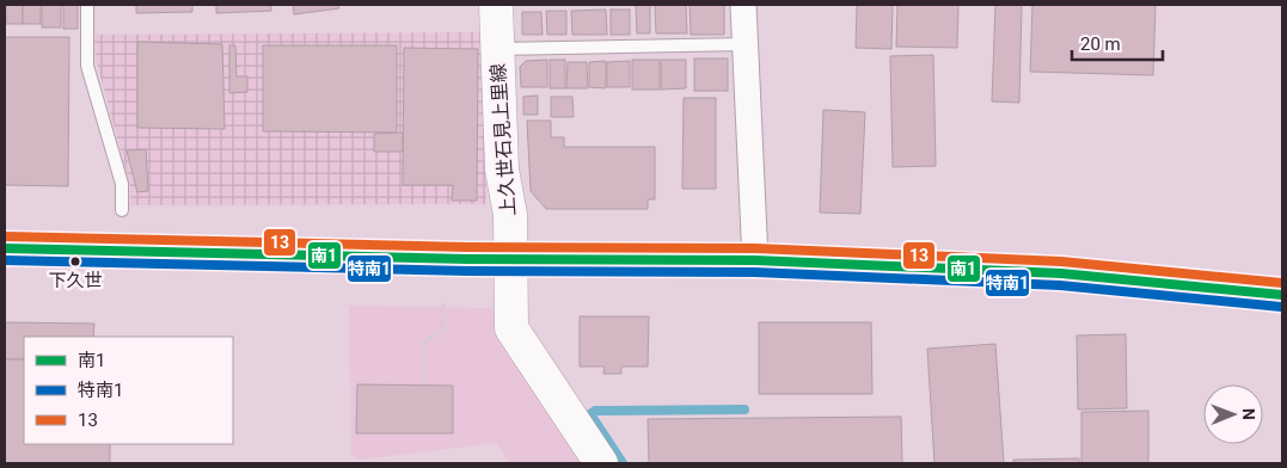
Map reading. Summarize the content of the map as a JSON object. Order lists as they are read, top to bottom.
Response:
{
  "streets": {
    "main road": ["上久世石見上里線"]
  },
  "places": ["下久世"],
  "lines": ["transit line 13", "transit line 南1", "transit line 特南1"],
  "legend": ["南1", "特南1", "13"],
  "scale_bar": "20 m",
  "north": "right"
}
